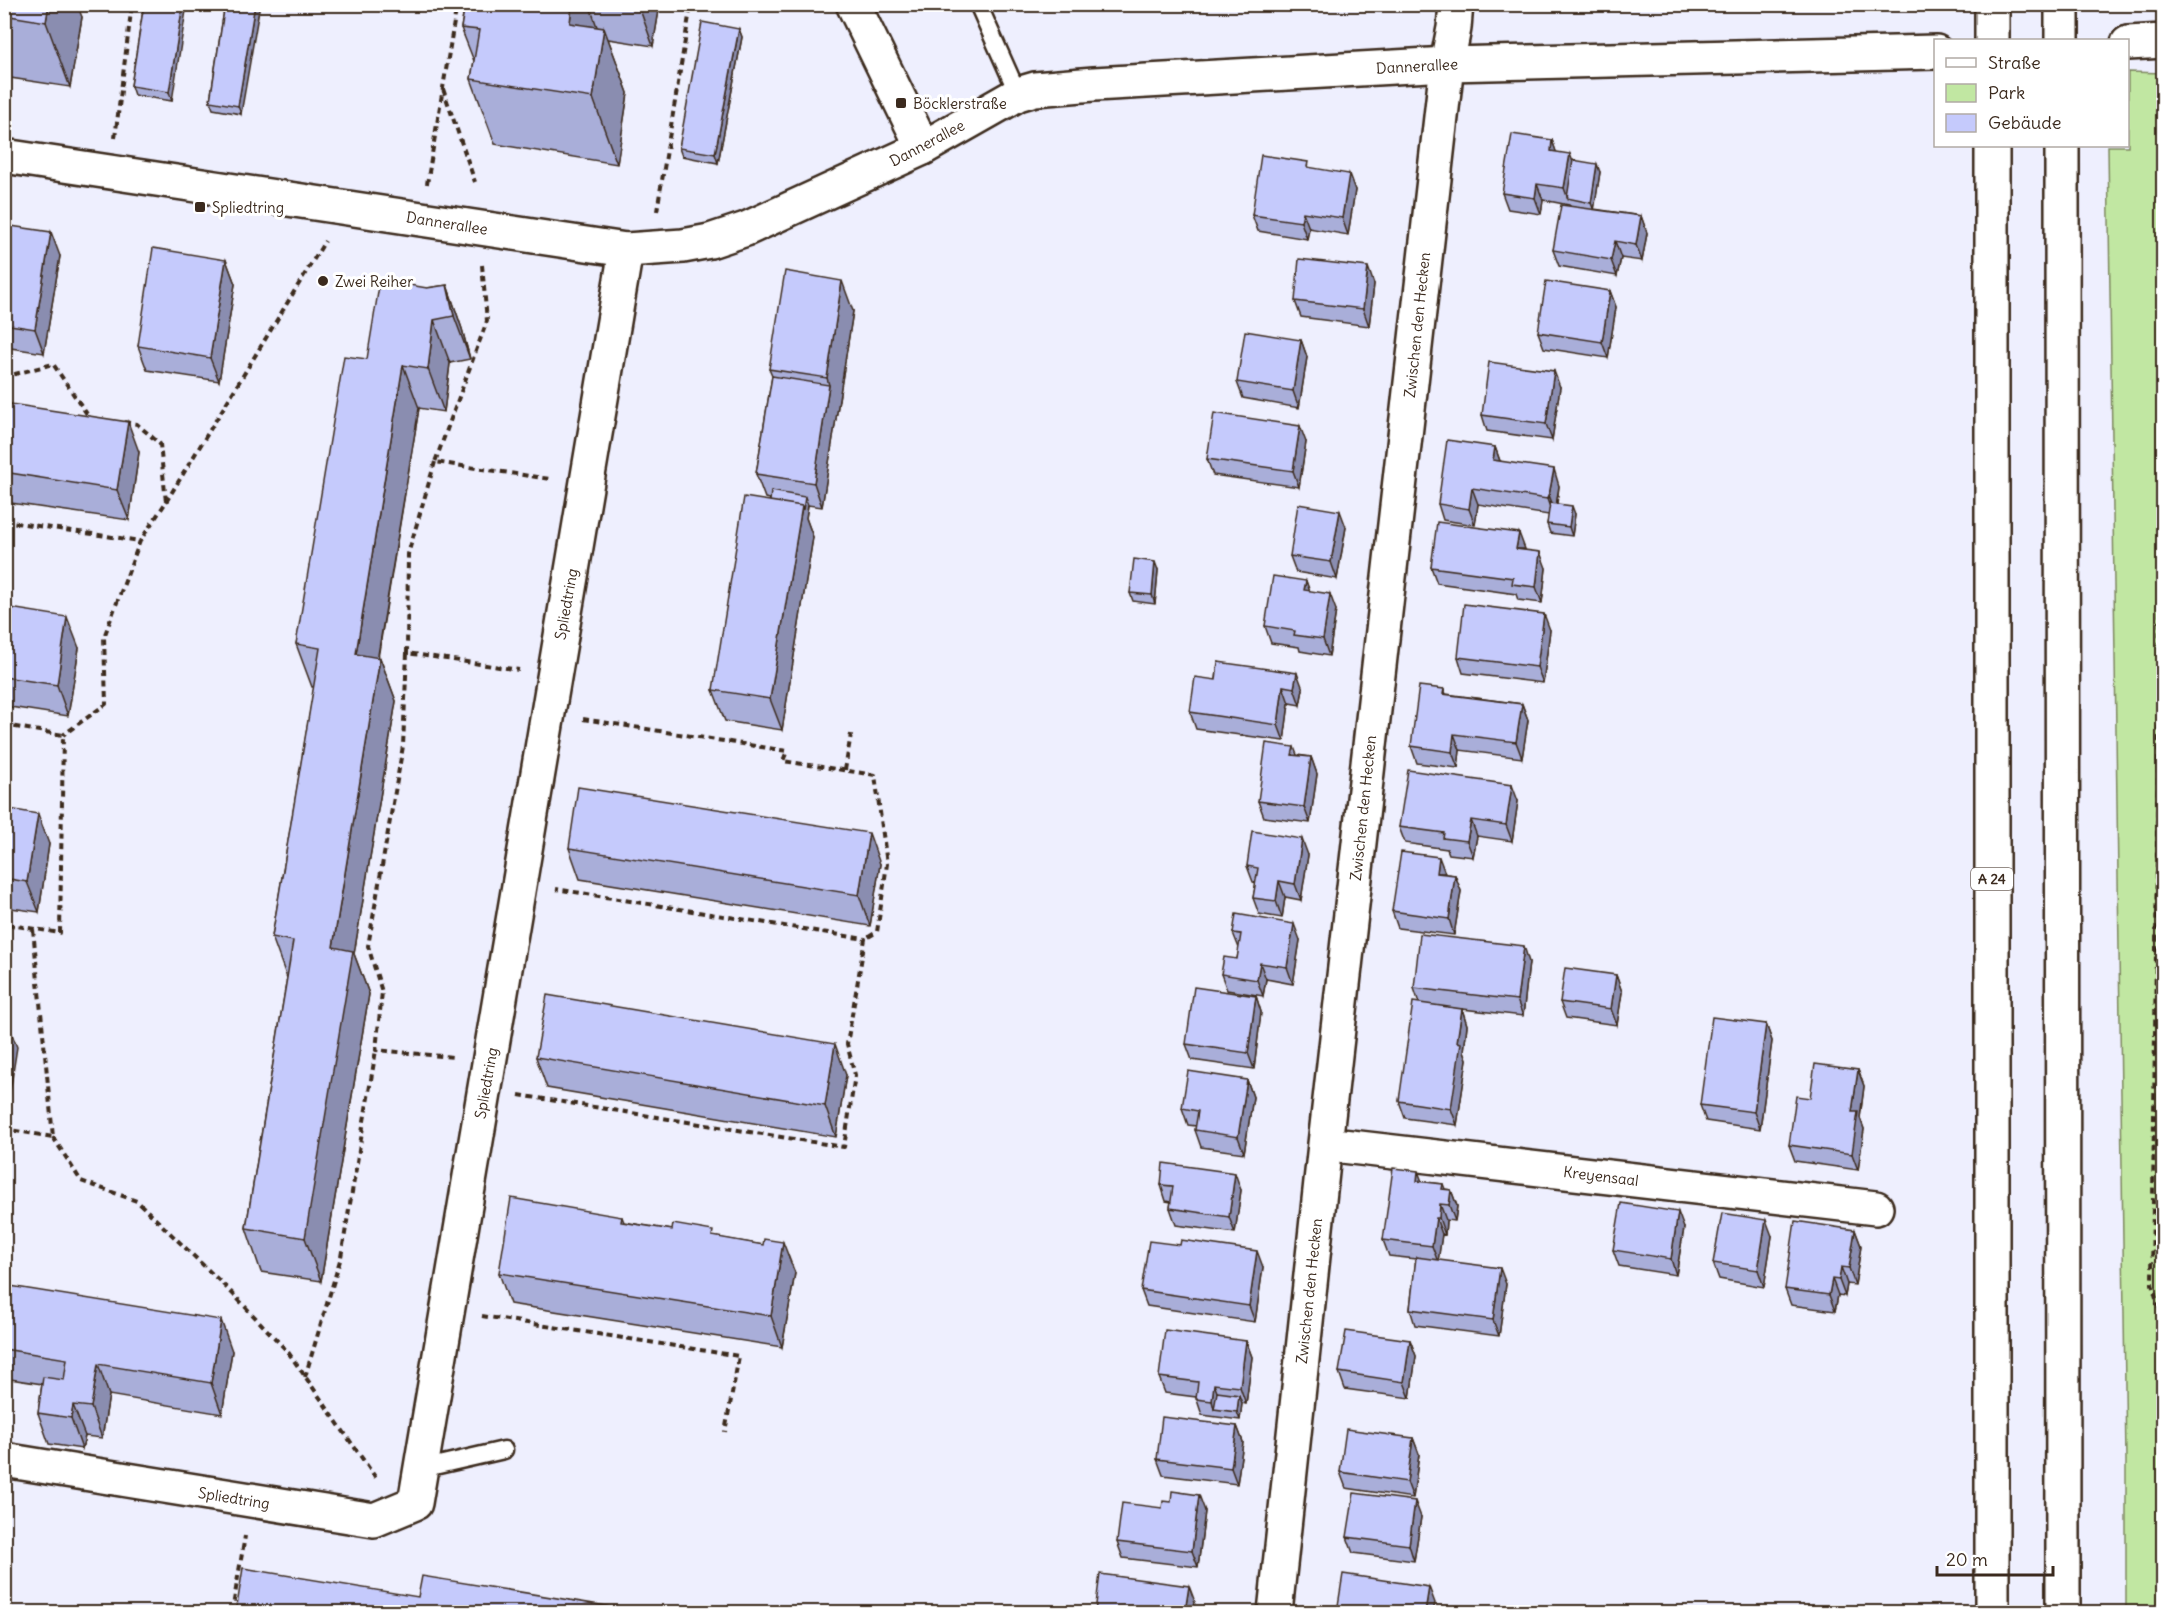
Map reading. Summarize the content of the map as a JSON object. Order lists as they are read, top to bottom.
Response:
{
  "streets": {
    "main road": [
      "Dannerallee",
      "Zwischen den Hecken",
      "Spliedtring",
      "A 24",
      "Kreyensaal"
    ]
  },
  "crossings": [
    ["Dannerallee", "Zwischen den Hecken"],
    ["Dannerallee", "Spliedtring"],
    ["Zwischen den Hecken", "Kreyensaal"]
  ],
  "places": {
    "transit": ["Böcklerstraße", "Spliedtring"],
    "other": ["Zwei Reiher"]
  },
  "legend": ["Straße", "Park", "Gebäude"],
  "scale_bar": "20 m"
}
